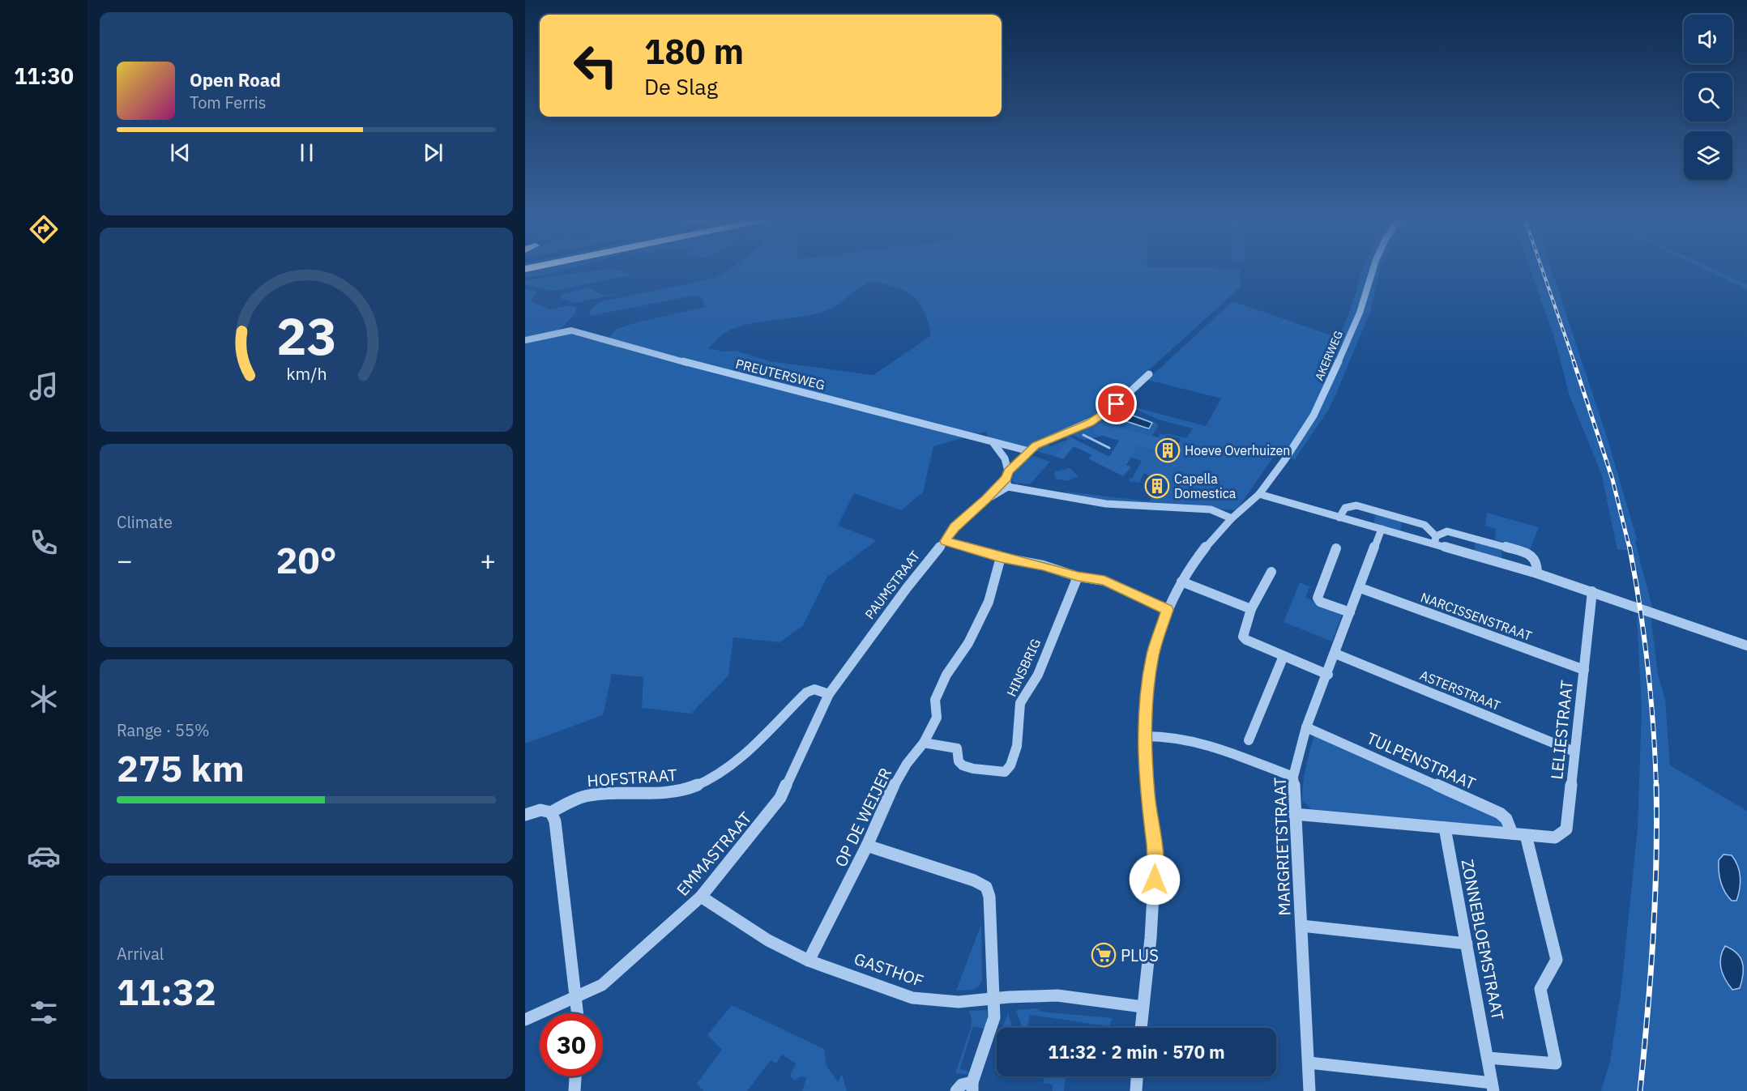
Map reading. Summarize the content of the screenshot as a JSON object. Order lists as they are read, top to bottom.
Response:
{
  "streets": {
    "street": [
      "AKERWEG",
      "PREUTERSWEG",
      "PAUMSTRAAT",
      "NARCISSENSTRAAT",
      "HINSBRIG",
      "ASTERSTRAAT",
      "LELIESTRAAT",
      "TULPENSTRAAT",
      "HOFSTRAAT",
      "OP DE WEIJER",
      "MARGRIETSTRAAT",
      "EMMASTRAAT",
      "ZONNEBLOEMSTRAAT",
      "GASTHOF"
    ]
  },
  "crossings": [
    ["AKERWEG", "GASTHOF"],
    ["PREUTERSWEG", "PAUMSTRAAT"],
    ["PAUMSTRAAT", "HOFSTRAAT"],
    ["PAUMSTRAAT", "EMMASTRAAT"],
    ["NARCISSENSTRAAT", "LELIESTRAAT"],
    ["NARCISSENSTRAAT", "MARGRIETSTRAAT"],
    ["HINSBRIG", "OP DE WEIJER"],
    ["ASTERSTRAAT", "LELIESTRAAT"],
    ["ASTERSTRAAT", "MARGRIETSTRAAT"],
    ["TULPENSTRAAT", "MARGRIETSTRAAT"],
    ["HOFSTRAAT", "EMMASTRAAT"],
    ["OP DE WEIJER", "GASTHOF"],
    ["EMMASTRAAT", "GASTHOF"]
  ],
  "places": {
    "building": ["Hoeve Overhuizen", "Capella Domestica"],
    "supermarket": ["PLUS"]
  },
  "page": {
    "tabs": "11:30",
    "turn": ["180 m", "De Slag"],
    "song": ["Open Road", "Tom Ferris"],
    "tile": [
      "Climate",
      ["Range · 55%", "275 km"],
      ["Arrival", "11:32"]
    ],
    "heat": ["−", "20°", "+"],
    "limit": "30",
    "trip": "11:32 · 2 min · 570 m",
    "gauge": ["23", "km/h"]
  }
}
